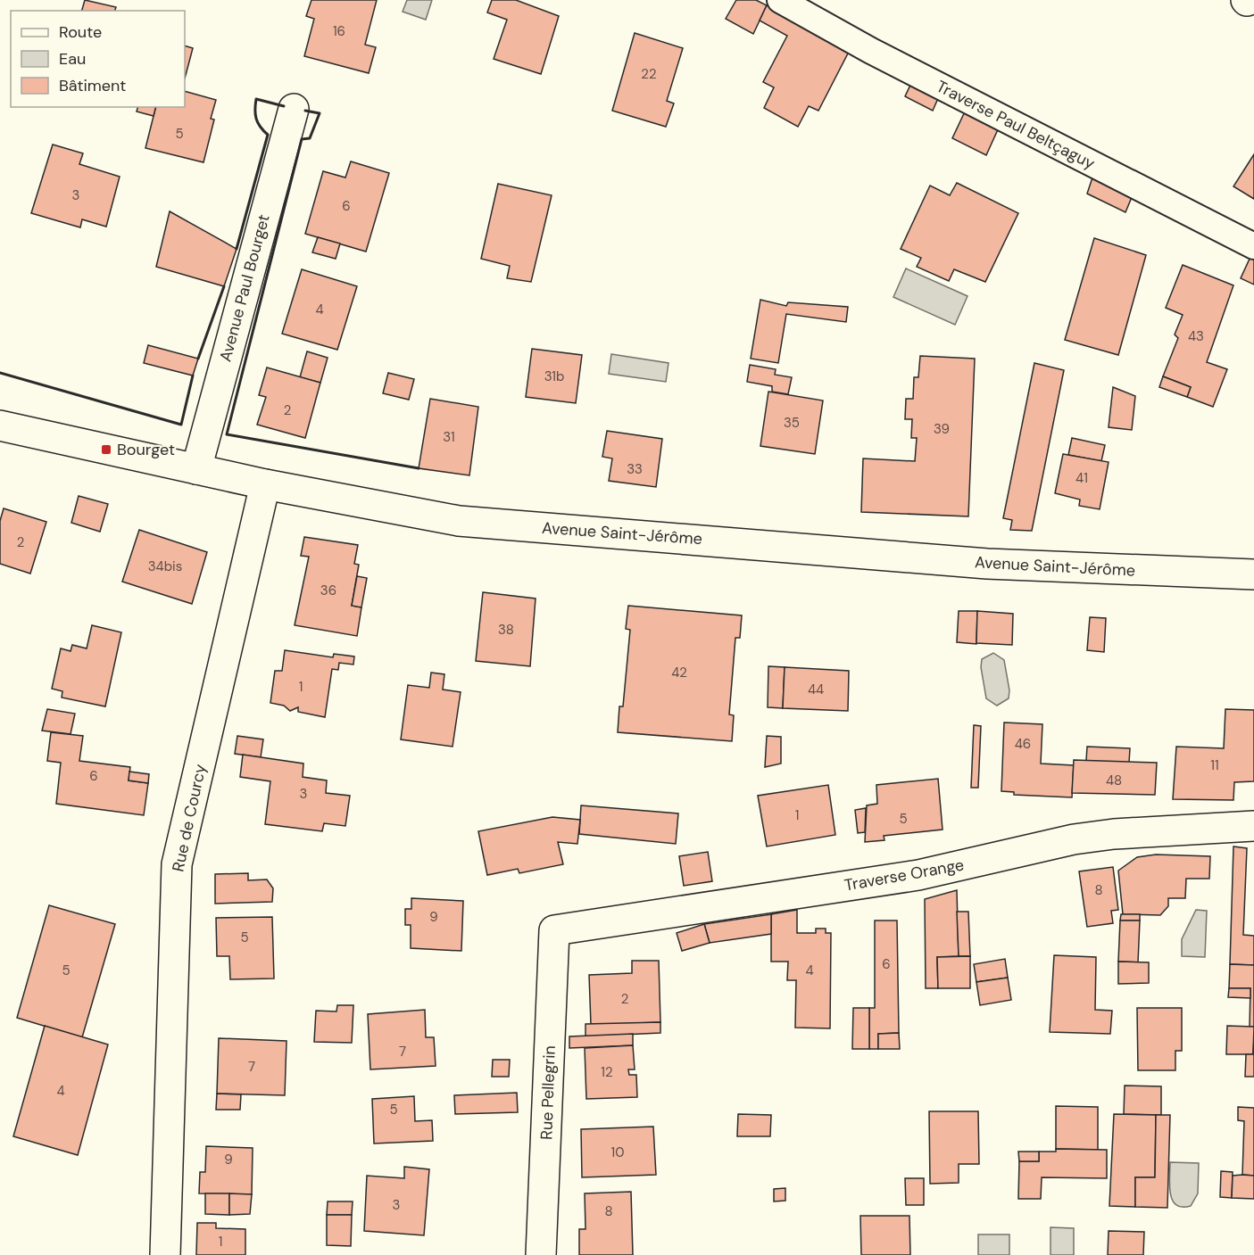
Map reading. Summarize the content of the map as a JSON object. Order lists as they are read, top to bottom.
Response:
{
  "streets": {
    "street": [
      "Traverse Paul Beltçaguy",
      "Avenue Paul Bourget",
      "Avenue Saint-Jérôme",
      "Rue de Courcy",
      "Traverse Orange",
      "Rue Pellegrin"
    ]
  },
  "crossings": [
    ["Avenue Paul Bourget", "Avenue Saint-Jérôme"],
    ["Avenue Saint-Jérôme", "Rue de Courcy"],
    ["Traverse Orange", "Rue Pellegrin"]
  ],
  "places": {
    "transit": ["Bourget"]
  },
  "house_numbers": [
    "16",
    "22",
    "5",
    "3",
    "6",
    "4",
    "43",
    "31b",
    "2",
    "35",
    "39",
    "31",
    "33",
    "41",
    "2",
    "34bis",
    "36",
    "38",
    "42",
    "1",
    "44",
    "46",
    "11",
    "6",
    "48",
    "3",
    "1",
    "5",
    "8",
    "9",
    "5",
    "6",
    "5",
    "4",
    "2",
    "7",
    "7",
    "12",
    "4",
    "5",
    "10",
    "9",
    "3",
    "8",
    "1"
  ],
  "legend": ["Route", "Eau", "Bâtiment"]
}
